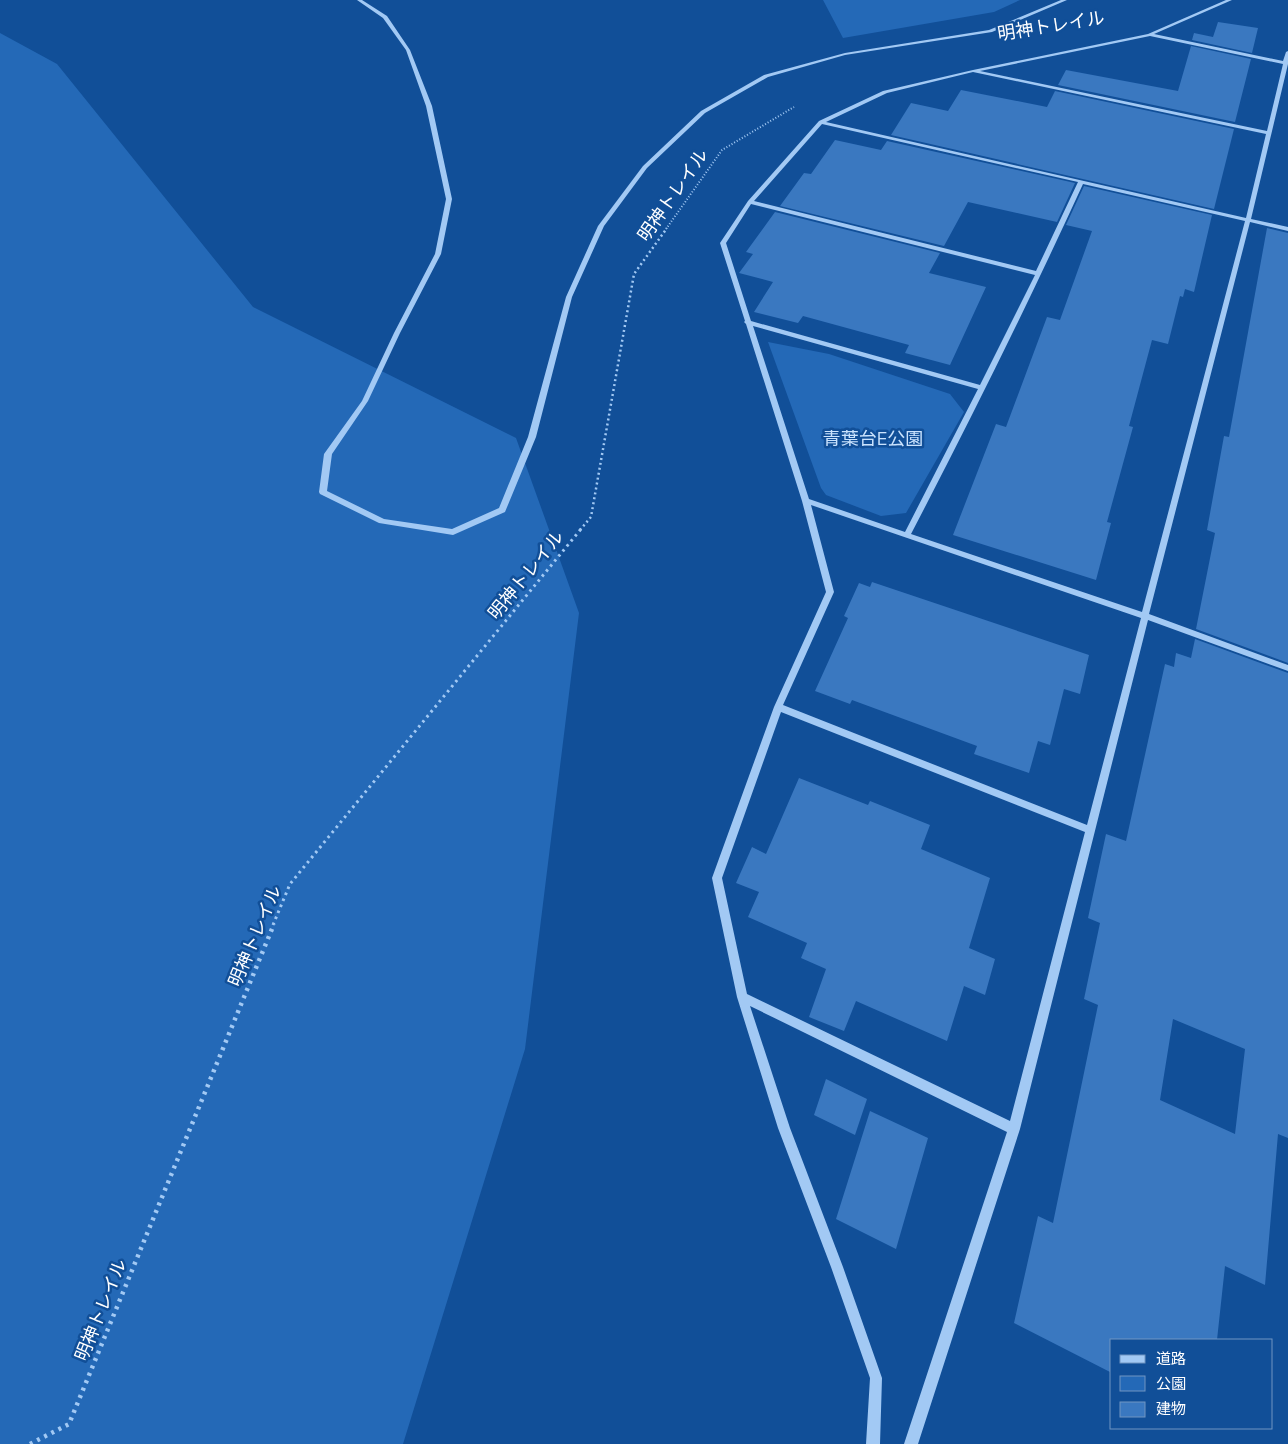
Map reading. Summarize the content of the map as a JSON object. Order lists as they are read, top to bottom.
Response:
{
  "streets": {
    "path": ["明神トレイル"]
  },
  "parks": ["青葉台E公園"],
  "legend": ["道路", "公園", "建物"]
}
